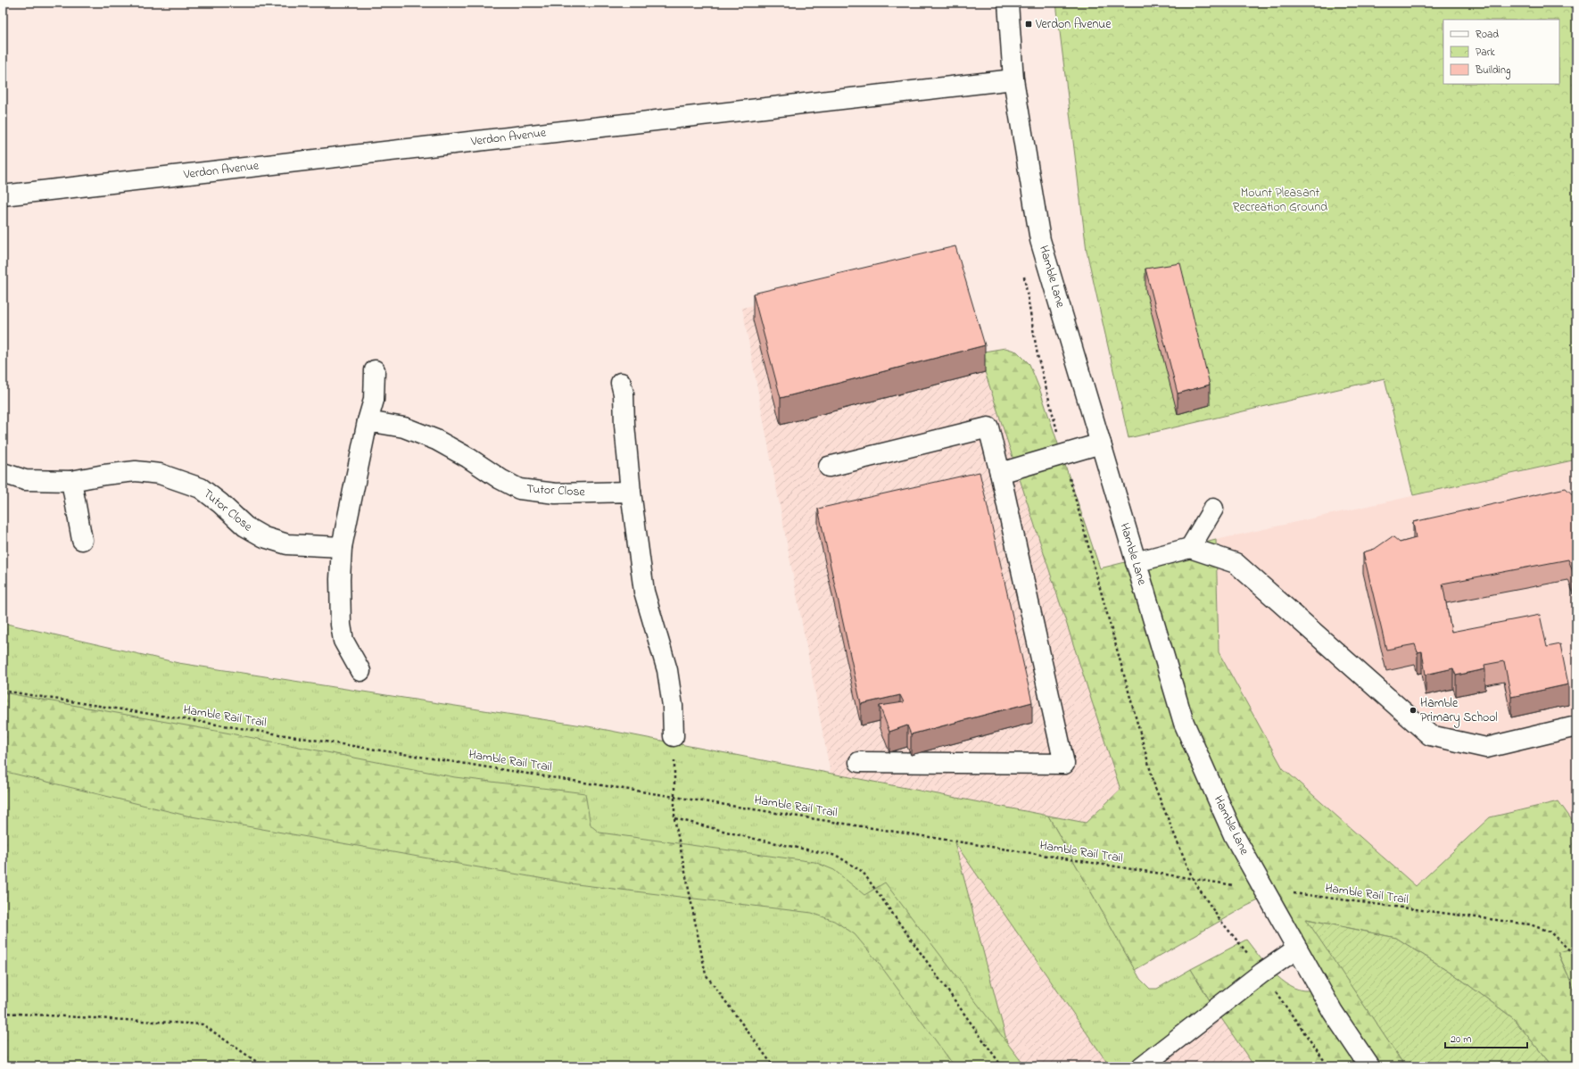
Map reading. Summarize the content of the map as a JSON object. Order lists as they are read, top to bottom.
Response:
{
  "streets": {
    "street": ["Verdon Avenue", "Hamble Lane", "Tutor Close"],
    "path": ["Hamble Rail Trail"]
  },
  "crossings": [
    ["Verdon Avenue", "Hamble Lane"],
    ["Hamble Lane", "Hamble Rail Trail"]
  ],
  "parks": ["Mount Pleasant Recreation Ground"],
  "places": {
    "transit": ["Verdon Avenue"],
    "other": ["Hamble Primary School"]
  },
  "legend": ["Road", "Park", "Building"],
  "scale_bar": "20 m"
}
